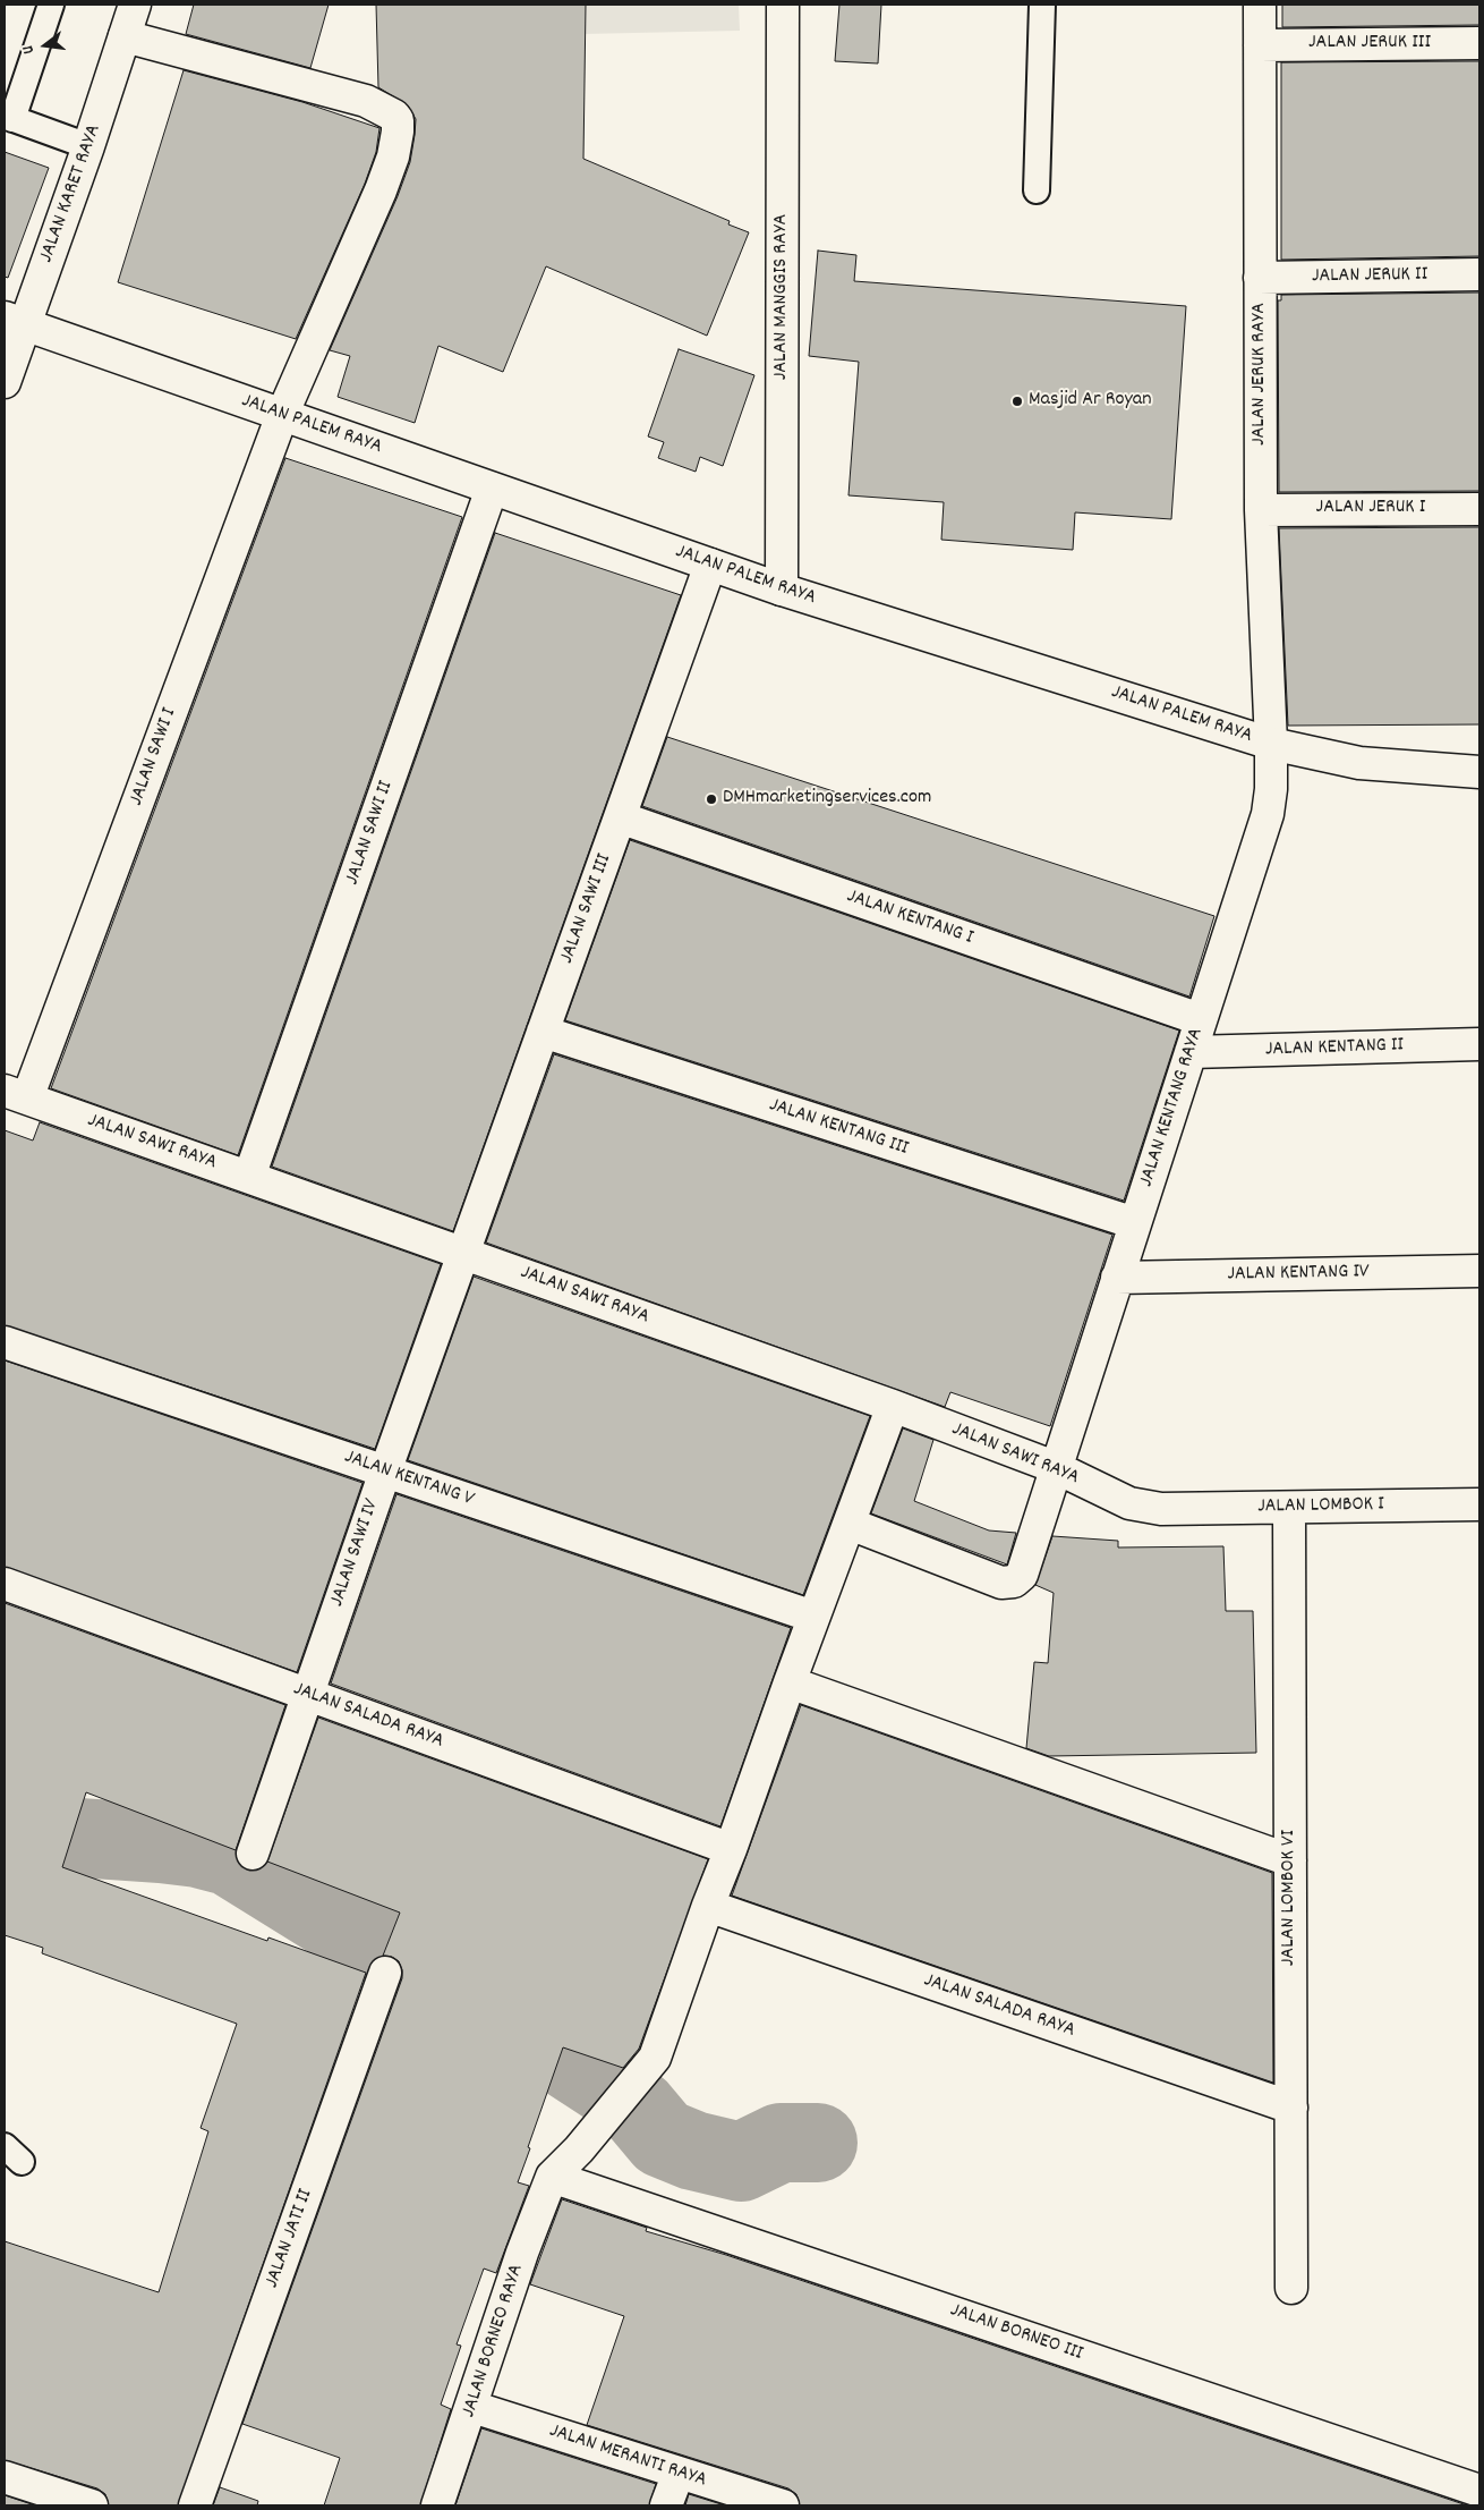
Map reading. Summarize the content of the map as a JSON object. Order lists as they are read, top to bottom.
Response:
{
  "streets": {
    "street": [
      "JALAN JERUK III",
      "JALAN KARET RAYA",
      "JALAN JERUK II",
      "JALAN MANGGIS RAYA",
      "JALAN JERUK RAYA",
      "JALAN PALEM RAYA",
      "JALAN JERUK I",
      "JALAN SAWI I",
      "JALAN SAWI II",
      "JALAN SAWI III",
      "JALAN KENTANG I",
      "JALAN KENTANG II",
      "JALAN KENTANG RAYA",
      "JALAN KENTANG III",
      "JALAN SAWI RAYA",
      "JALAN KENTANG IV",
      "JALAN KENTANG V",
      "JALAN LOMBOK I",
      "JALAN SAWI IV",
      "JALAN SALADA RAYA",
      "JALAN LOMBOK VI",
      "JALAN JATI II",
      "JALAN BORNEO III",
      "JALAN BORNEO RAYA",
      "JALAN MERANTI RAYA"
    ]
  },
  "crossings": [
    ["JALAN JERUK III", "JALAN JERUK RAYA"],
    ["JALAN KARET RAYA", "JALAN PALEM RAYA"],
    ["JALAN KARET RAYA", "JALAN SAWI I"],
    ["JALAN JERUK II", "JALAN JERUK RAYA"],
    ["JALAN MANGGIS RAYA", "JALAN PALEM RAYA"],
    ["JALAN JERUK RAYA", "JALAN PALEM RAYA"],
    ["JALAN JERUK RAYA", "JALAN JERUK I"],
    ["JALAN JERUK RAYA", "JALAN KENTANG RAYA"],
    ["JALAN PALEM RAYA", "JALAN SAWI I"],
    ["JALAN PALEM RAYA", "JALAN SAWI II"],
    ["JALAN PALEM RAYA", "JALAN SAWI III"],
    ["JALAN PALEM RAYA", "JALAN KENTANG RAYA"],
    ["JALAN SAWI I", "JALAN SAWI RAYA"],
    ["JALAN SAWI II", "JALAN SAWI RAYA"],
    ["JALAN SAWI III", "JALAN KENTANG I"],
    ["JALAN SAWI III", "JALAN KENTANG III"],
    ["JALAN SAWI III", "JALAN SAWI RAYA"],
    ["JALAN SAWI III", "JALAN SAWI IV"],
    ["JALAN KENTANG I", "JALAN KENTANG RAYA"],
    ["JALAN KENTANG II", "JALAN KENTANG RAYA"],
    ["JALAN KENTANG RAYA", "JALAN KENTANG III"],
    ["JALAN KENTANG RAYA", "JALAN SAWI RAYA"],
    ["JALAN KENTANG RAYA", "JALAN KENTANG IV"],
    ["JALAN SAWI RAYA", "JALAN LOMBOK I"],
    ["JALAN SAWI RAYA", "JALAN SAWI IV"],
    ["JALAN KENTANG V", "JALAN SAWI IV"],
    ["JALAN LOMBOK I", "JALAN LOMBOK VI"],
    ["JALAN SAWI IV", "JALAN SALADA RAYA"],
    ["JALAN SALADA RAYA", "JALAN LOMBOK VI"],
    ["JALAN BORNEO III", "JALAN BORNEO RAYA"],
    ["JALAN BORNEO RAYA", "JALAN MERANTI RAYA"]
  ],
  "places": ["Masjid Ar Royan", "DMHmarketingservices.com"],
  "north": "left"
}
